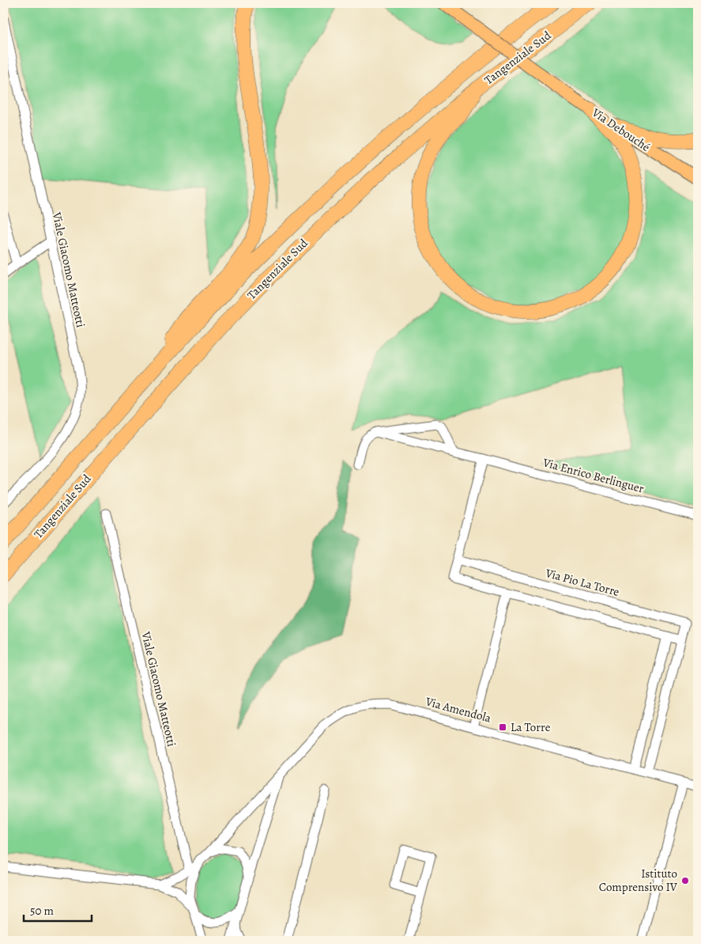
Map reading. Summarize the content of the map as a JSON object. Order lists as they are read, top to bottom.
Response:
{
  "streets": {
    "highway": ["Tangenziale Sud"],
    "main road": ["Via Debouché"],
    "street": [
      "Viale Giacomo Matteotti",
      "Via Enrico Berlinguer",
      "Via Pio La Torre",
      "Via Amendola"
    ]
  },
  "crossings": [
    ["Via Pio La Torre", "Via Amendola"]
  ],
  "places": {
    "transit": ["La Torre"],
    "other": ["Istituto Comprensivo IV"]
  },
  "scale_bar": "50 m"
}
